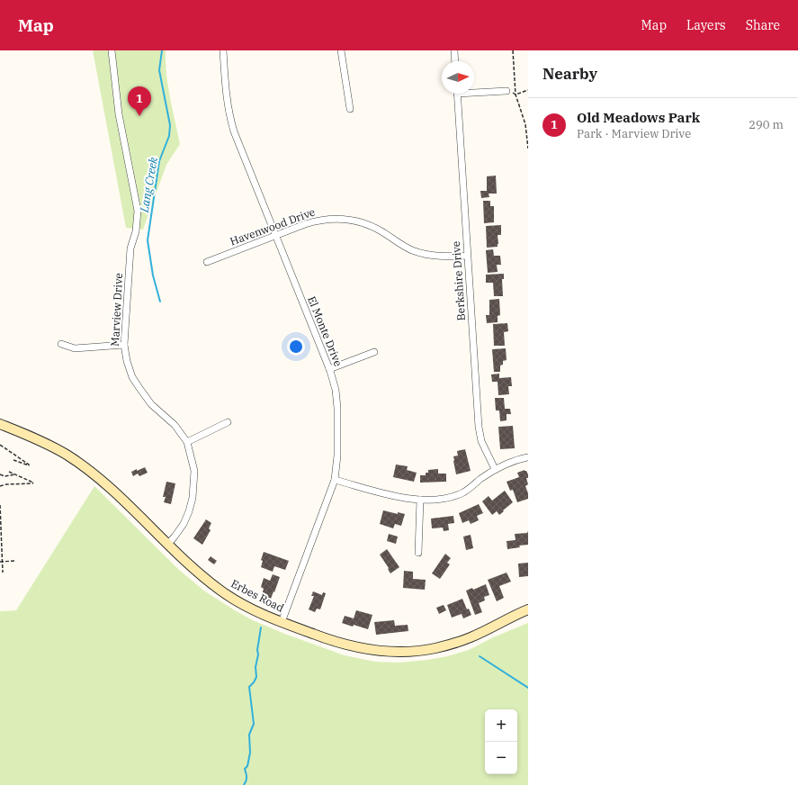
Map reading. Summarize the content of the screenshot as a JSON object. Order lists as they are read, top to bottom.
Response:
{
  "streets": {
    "main road": ["Erbes Road"],
    "street": [
      "Havenwood Drive",
      "Berkshire Drive",
      "Marview Drive",
      "El Monte Drive"
    ]
  },
  "crossings": [
    ["Havenwood Drive", "Berkshire Drive"],
    ["Havenwood Drive", "El Monte Drive"],
    ["Marview Drive", "Erbes Road"],
    ["El Monte Drive", "Erbes Road"]
  ],
  "water": ["Lang Creek"],
  "north": "right",
  "page": {
    "header": "Map",
    "nav": ["Map", "Layers", "Share"],
    "heading": "Nearby",
    "pins": "1",
    "list": [
      {
        "mark": "1",
        "name": "Old Meadows Park",
        "note": "Park · Marview Drive",
        "value": "290 m"
      }
    ],
    "map_buttons": ["+", "−"]
  }
}
